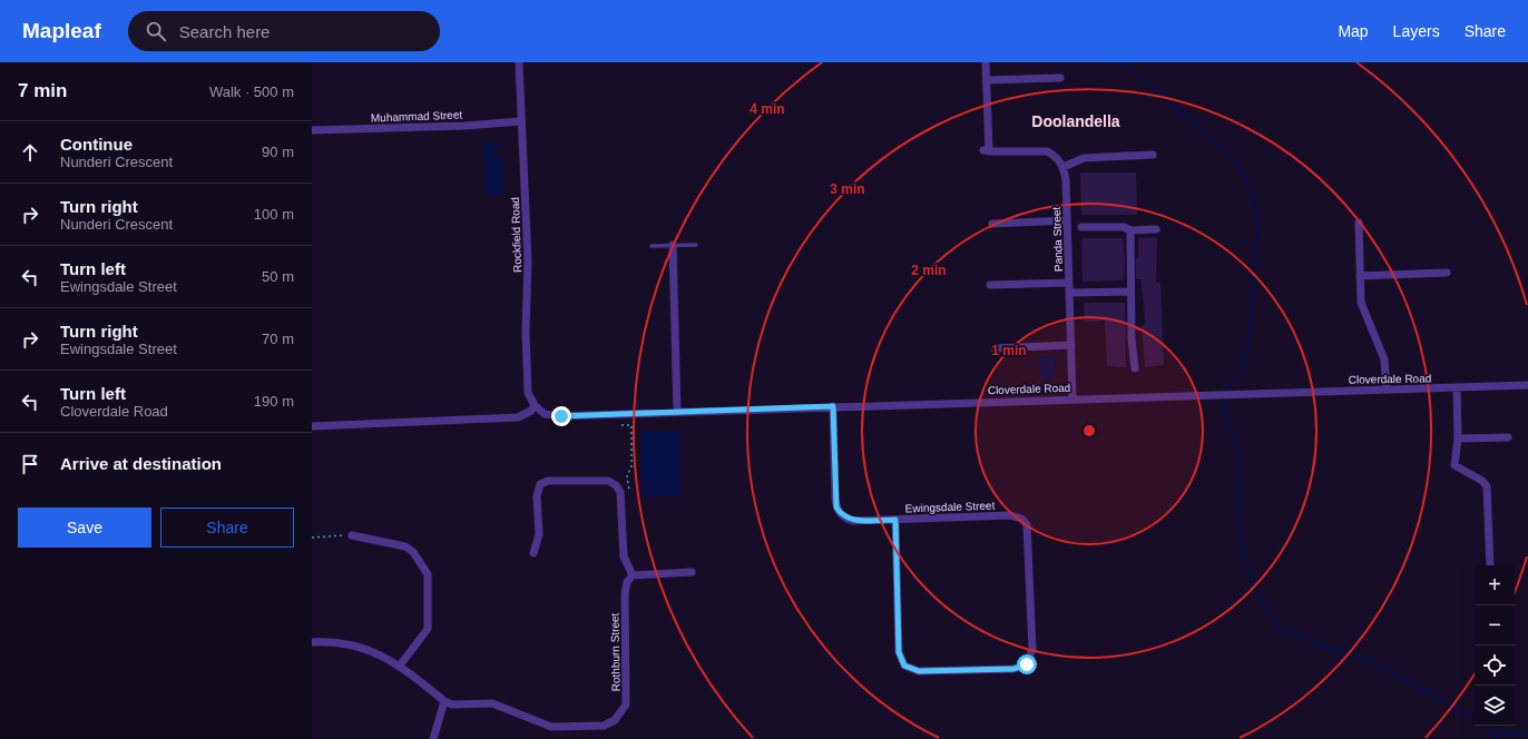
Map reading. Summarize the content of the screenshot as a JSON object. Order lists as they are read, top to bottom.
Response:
{
  "streets": {
    "street": [
      "Muhammad Street",
      "Rockfield Road",
      "Panda Street",
      "Cloverdale Road",
      "Ewingsdale Street",
      "Rothburn Street"
    ]
  },
  "crossings": [
    ["Muhammad Street", "Rockfield Road"],
    ["Rockfield Road", "Cloverdale Road"],
    ["Panda Street", "Cloverdale Road"],
    ["Cloverdale Road", "Ewingsdale Street"]
  ],
  "districts": ["Doolandella"],
  "page": {
    "header": "Mapleaf",
    "search": "Search here",
    "nav": ["Map", "Layers", "Share"],
    "heading": ["7 min", "Walk · 500 m"],
    "list": [
      ["Continue", "Nunderi Crescent", "90 m"],
      ["Turn right", "Nunderi Crescent", "100 m"],
      ["Turn left", "Ewingsdale Street", "50 m"],
      ["Turn right", "Ewingsdale Street", "70 m"],
      ["Turn left", "Cloverdale Road", "190 m"],
      "Arrive at destination"
    ],
    "buttons": ["Save", "Share"],
    "map_buttons": ["+", "−"]
  },
  "rings": [
    "4 min",
    "3 min",
    "2 min",
    "1 min"
  ]
}
